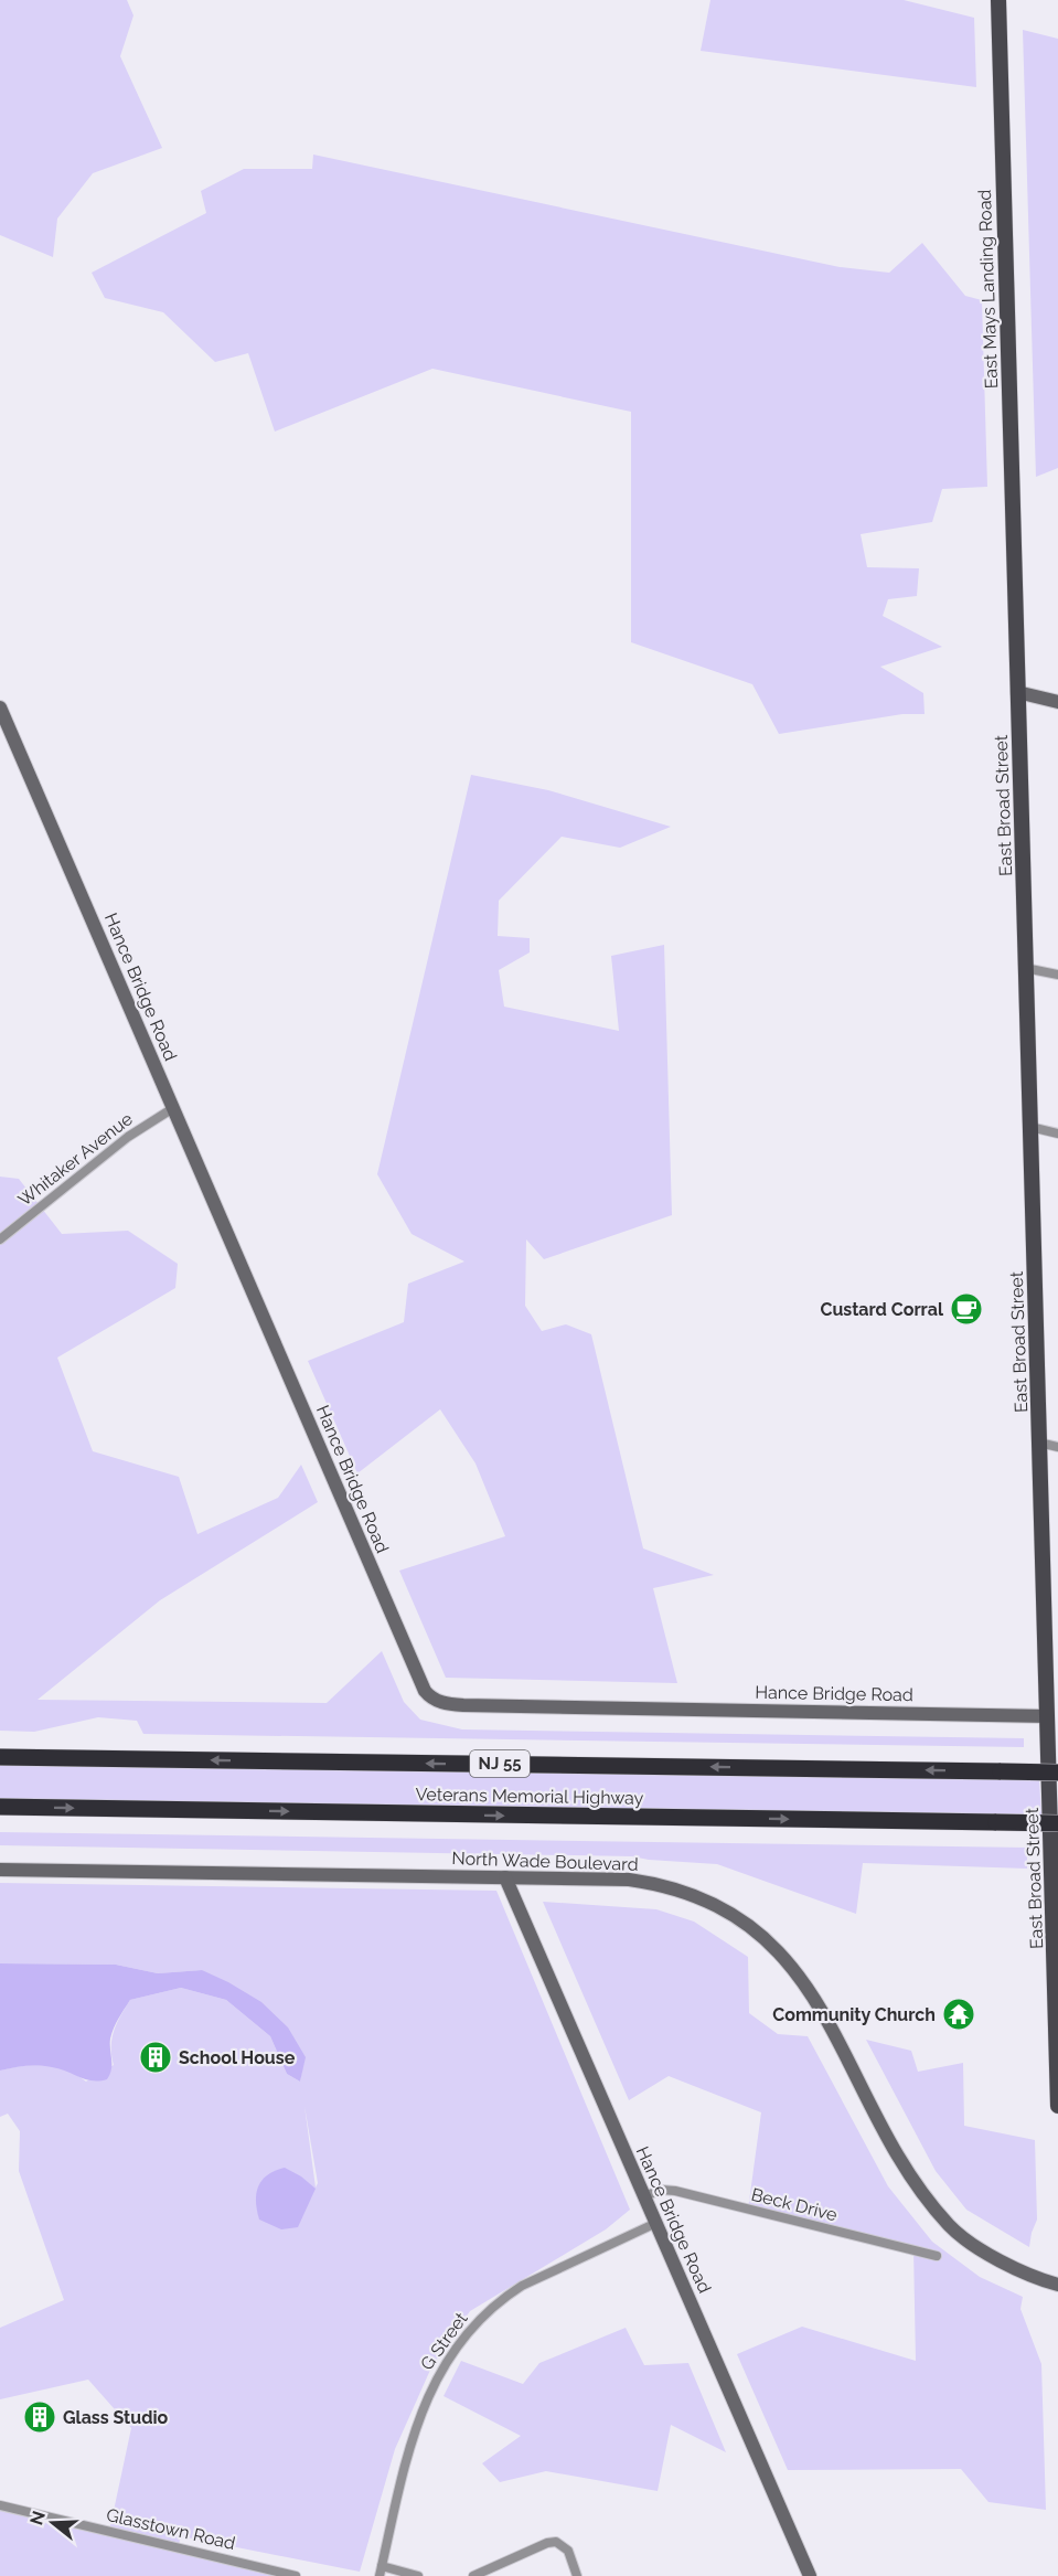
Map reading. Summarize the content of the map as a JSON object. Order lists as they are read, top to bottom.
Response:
{
  "streets": {
    "highway": ["NJ 55", "Veterans Memorial Highway"],
    "main road": ["East Mays Landing Road", "East Broad Street"],
    "street": [
      "Hance Bridge Road",
      "Whitaker Avenue",
      "North Wade Boulevard",
      "Beck Drive",
      "G Street",
      "Glasstown Road"
    ]
  },
  "crossings": [
    ["East Mays Landing Road", "East Broad Street"],
    ["East Broad Street", "Hance Bridge Road"],
    ["Hance Bridge Road", "Whitaker Avenue"],
    ["Hance Bridge Road", "North Wade Boulevard"],
    ["Hance Bridge Road", "Beck Drive"],
    ["Hance Bridge Road", "G Street"]
  ],
  "places": {
    "cafe": ["Custard Corral"],
    "temple": ["Community Church"],
    "building": ["School House", "Glass Studio"]
  },
  "north": "left"
}
